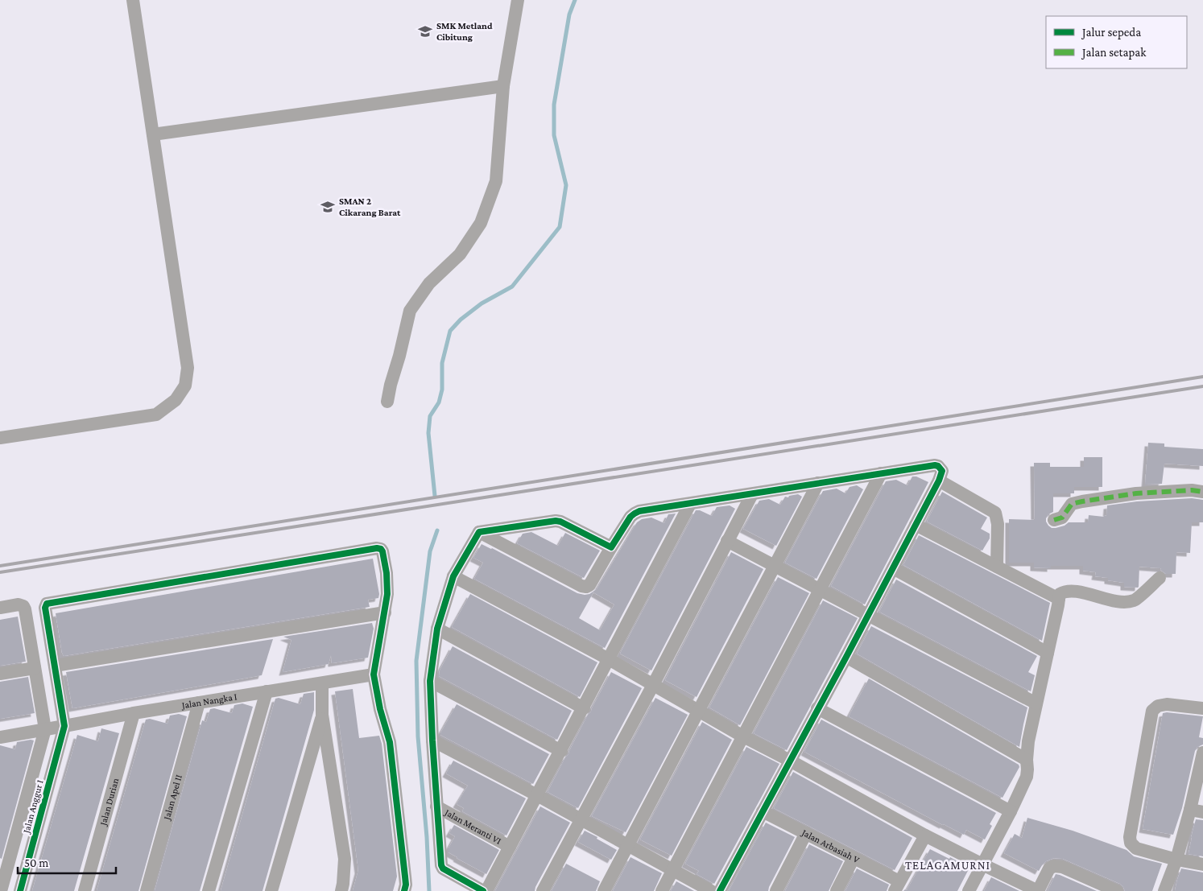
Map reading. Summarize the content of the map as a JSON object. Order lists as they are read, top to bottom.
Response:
{
  "streets": {
    "street": [
      "Jalan Nangka I",
      "Jalan Apel II",
      "Jalan Durian",
      "Jalan Anggur I",
      "Jalan Meranti VI",
      "Jalan Arbasiah V"
    ]
  },
  "crossings": [
    ["Jalan Nangka I", "Jalan Apel II"],
    ["Jalan Nangka I", "Jalan Durian"],
    ["Jalan Nangka I", "Jalan Anggur I"]
  ],
  "districts": ["TELAGAMURNI"],
  "places": {
    "school or university": ["SMK Metland Cibitung", "SMAN 2 Cikarang Barat"]
  },
  "legend": ["Jalur sepeda", "Jalan setapak"],
  "scale_bar": "50 m"
}
